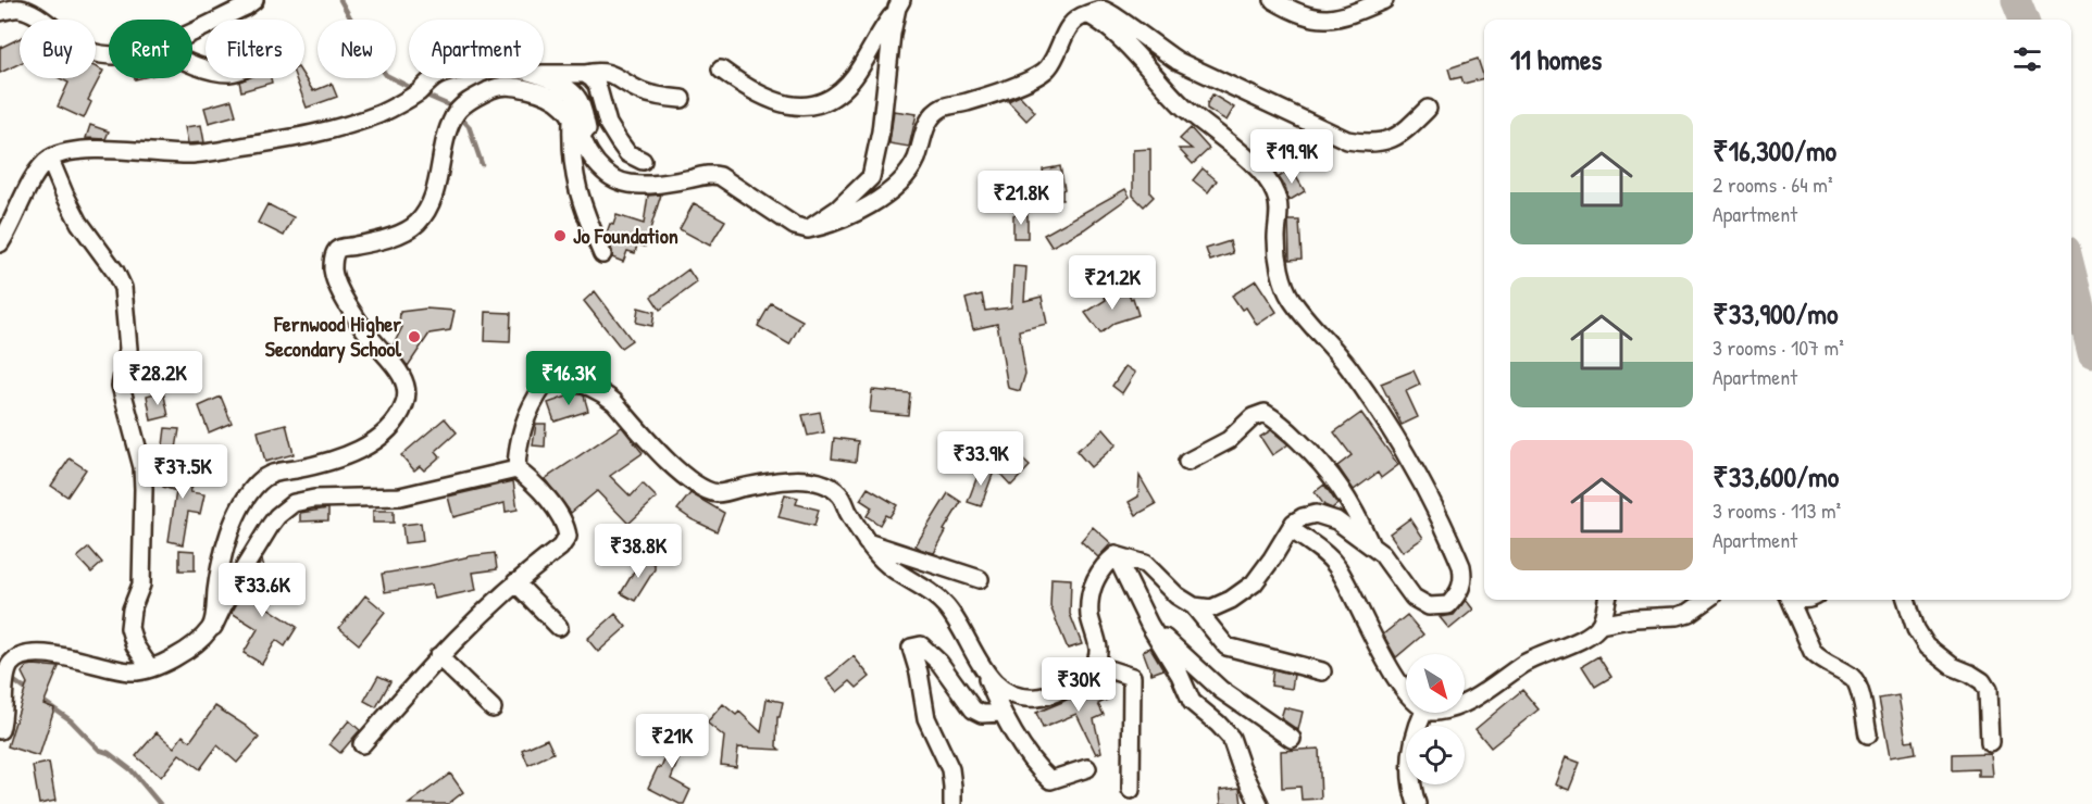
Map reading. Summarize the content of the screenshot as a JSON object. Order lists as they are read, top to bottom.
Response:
{
  "places": ["Jo Foundation", "Fernwood Higher Secondary School"],
  "north": "bottom right",
  "page": {
    "chip": [
      "Buy",
      "Rent",
      "Filters",
      "New",
      "Apartment"
    ],
    "heading": "11 homes",
    "list": [
      {
        "name": "₹16,300/mo",
        "note": "2 rooms · 64 m² · Apartment"
      },
      {
        "name": "₹33,900/mo",
        "note": "3 rooms · 107 m² · Apartment"
      },
      {
        "name": "₹33,600/mo",
        "note": "3 rooms · 113 m² · Apartment"
      }
    ],
    "price": [
      "₹19.9K",
      "₹21.8K",
      "₹21.2K",
      "₹28.2K",
      "₹16.3K",
      "₹33.9K",
      "₹37.5K",
      "₹38.8K",
      "₹33.6K",
      "₹30K",
      "₹21K"
    ]
  }
}
